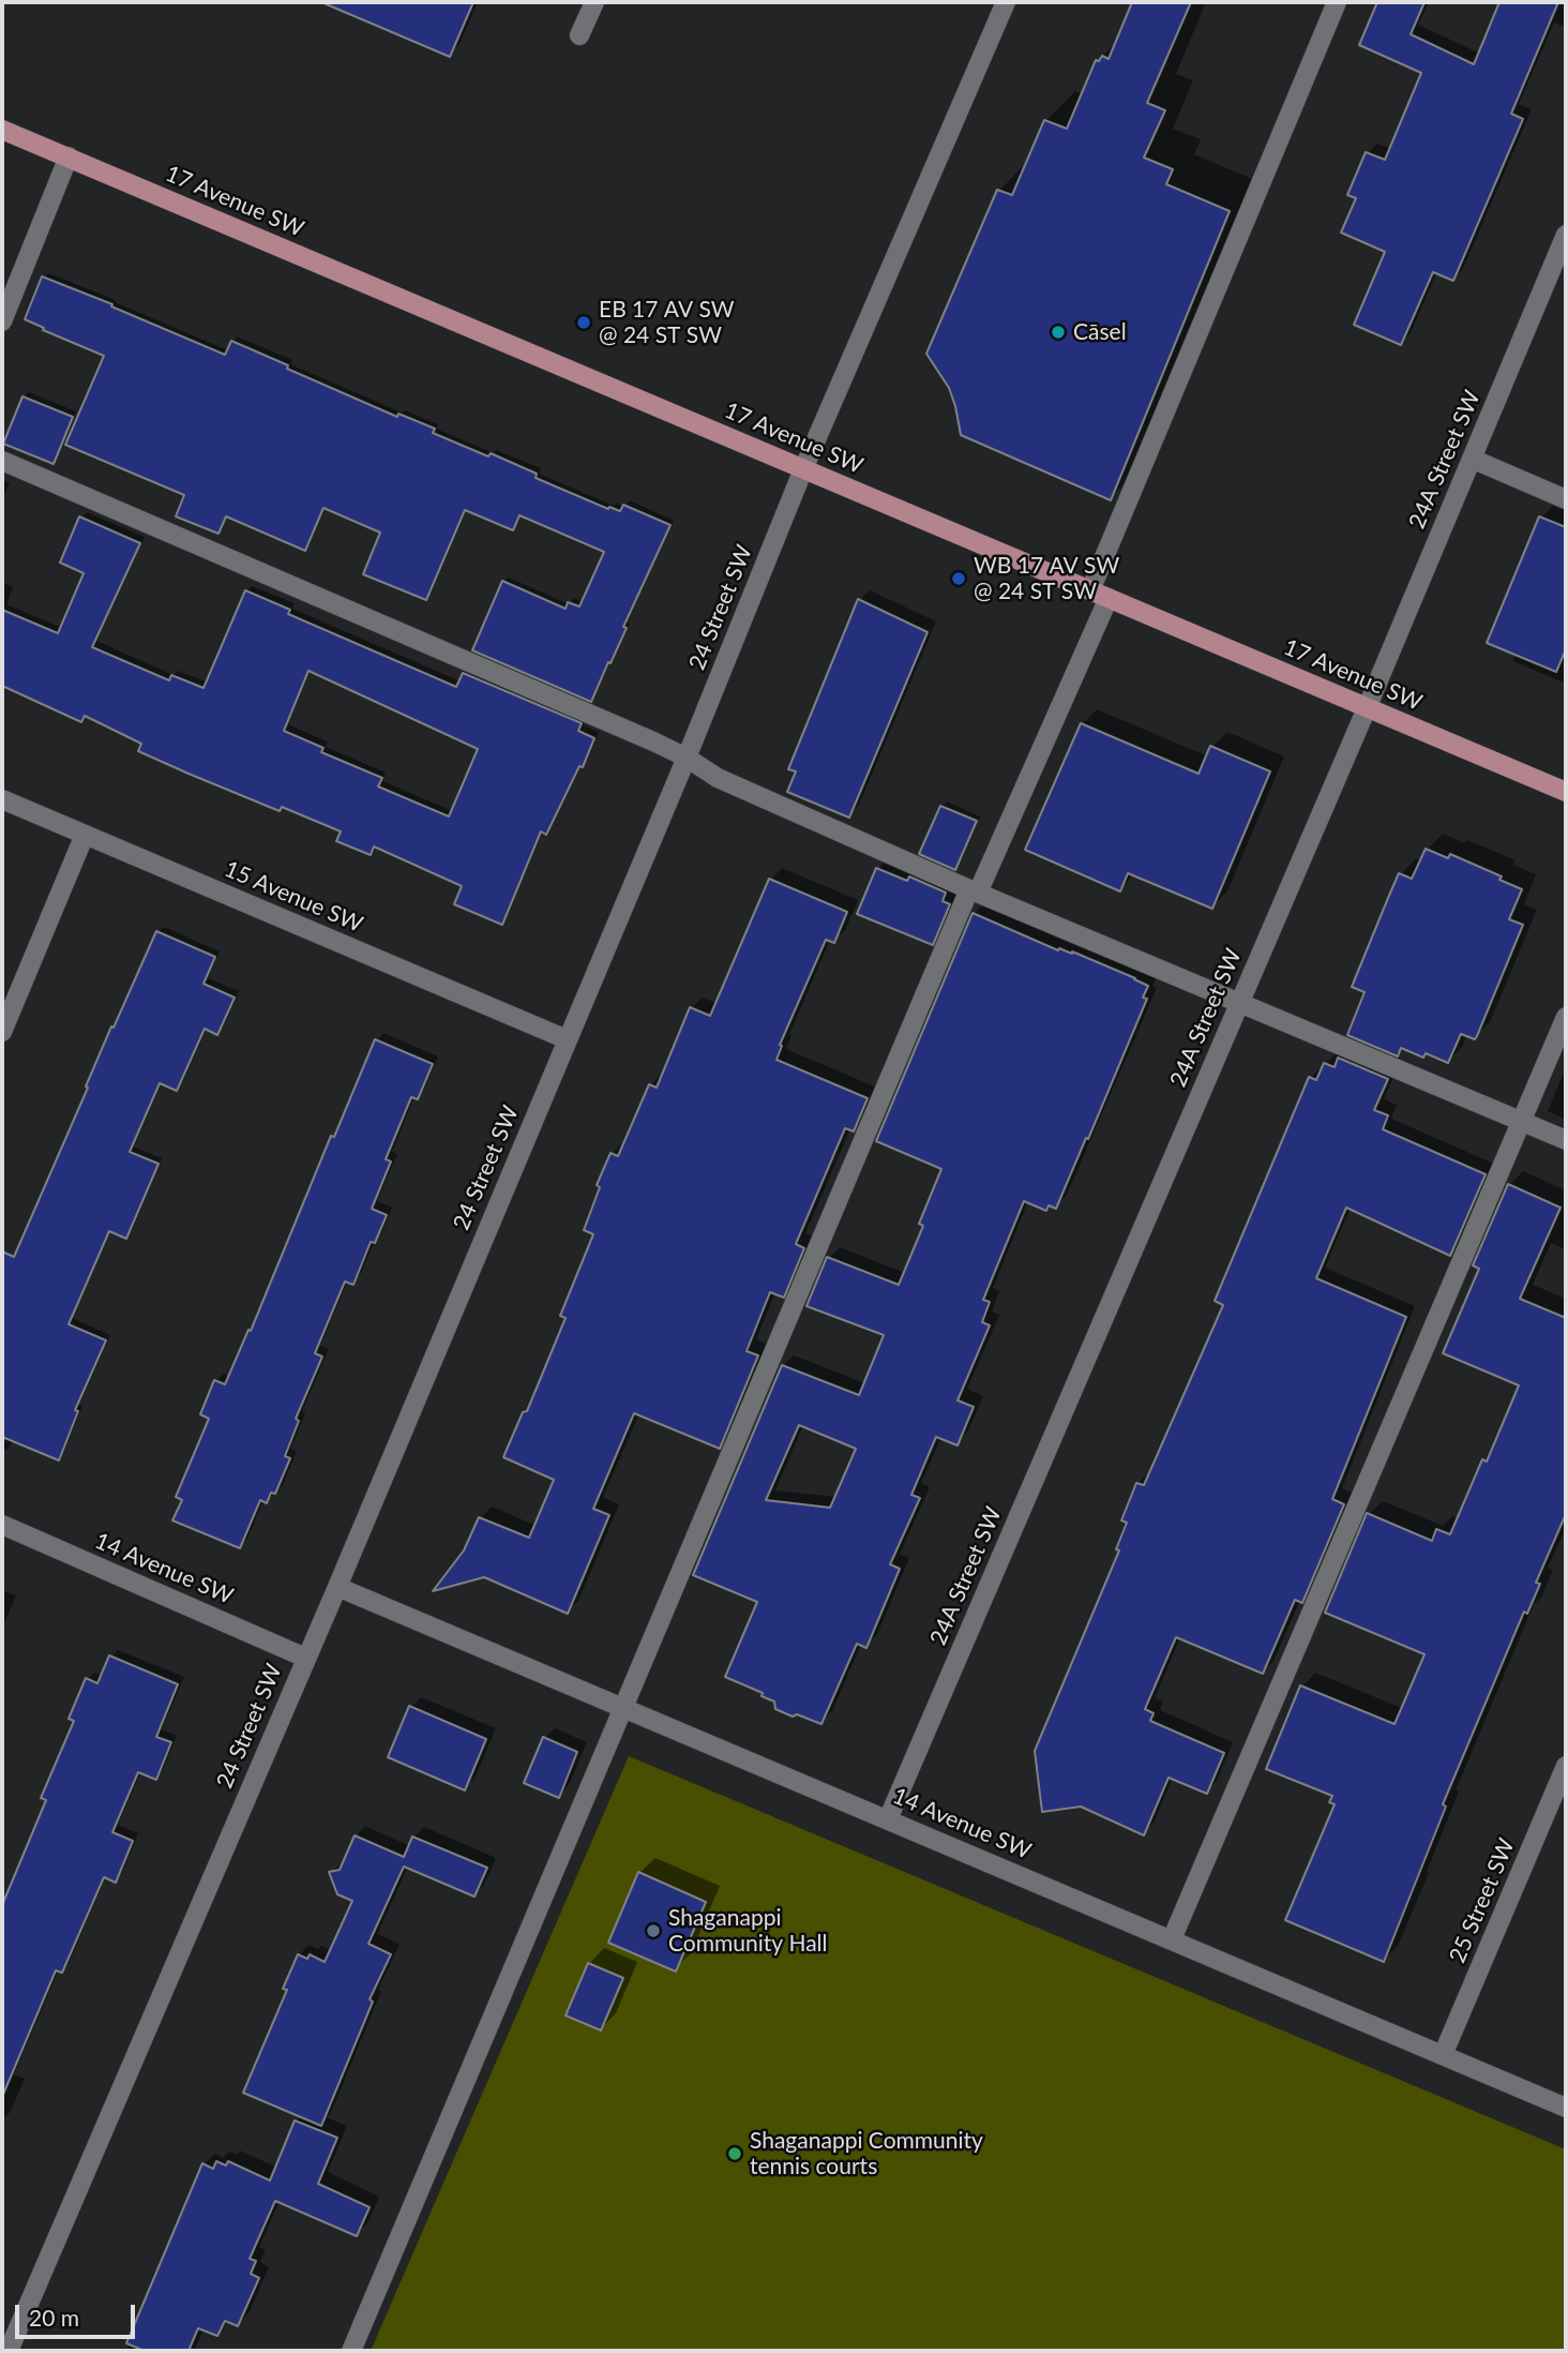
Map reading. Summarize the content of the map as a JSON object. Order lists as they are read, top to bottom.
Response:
{
  "streets": {
    "main road": ["17 Avenue SW"],
    "street": [
      "24A Street SW",
      "24 Street SW",
      "15 Avenue SW",
      "14 Avenue SW",
      "25 Street SW"
    ]
  },
  "crossings": [
    ["17 Avenue SW", "24A Street SW"],
    ["17 Avenue SW", "24 Street SW"],
    ["24A Street SW", "14 Avenue SW"],
    ["24 Street SW", "15 Avenue SW"],
    ["24 Street SW", "14 Avenue SW"],
    ["14 Avenue SW", "25 Street SW"]
  ],
  "places": [
    "EB 17 AV SW @ 24 ST SW",
    "Cāsel",
    "WB 17 AV SW @ 24 ST SW",
    "Shaganappi Community Hall",
    "Shaganappi Community tennis courts"
  ],
  "scale_bar": "20 m"
}
